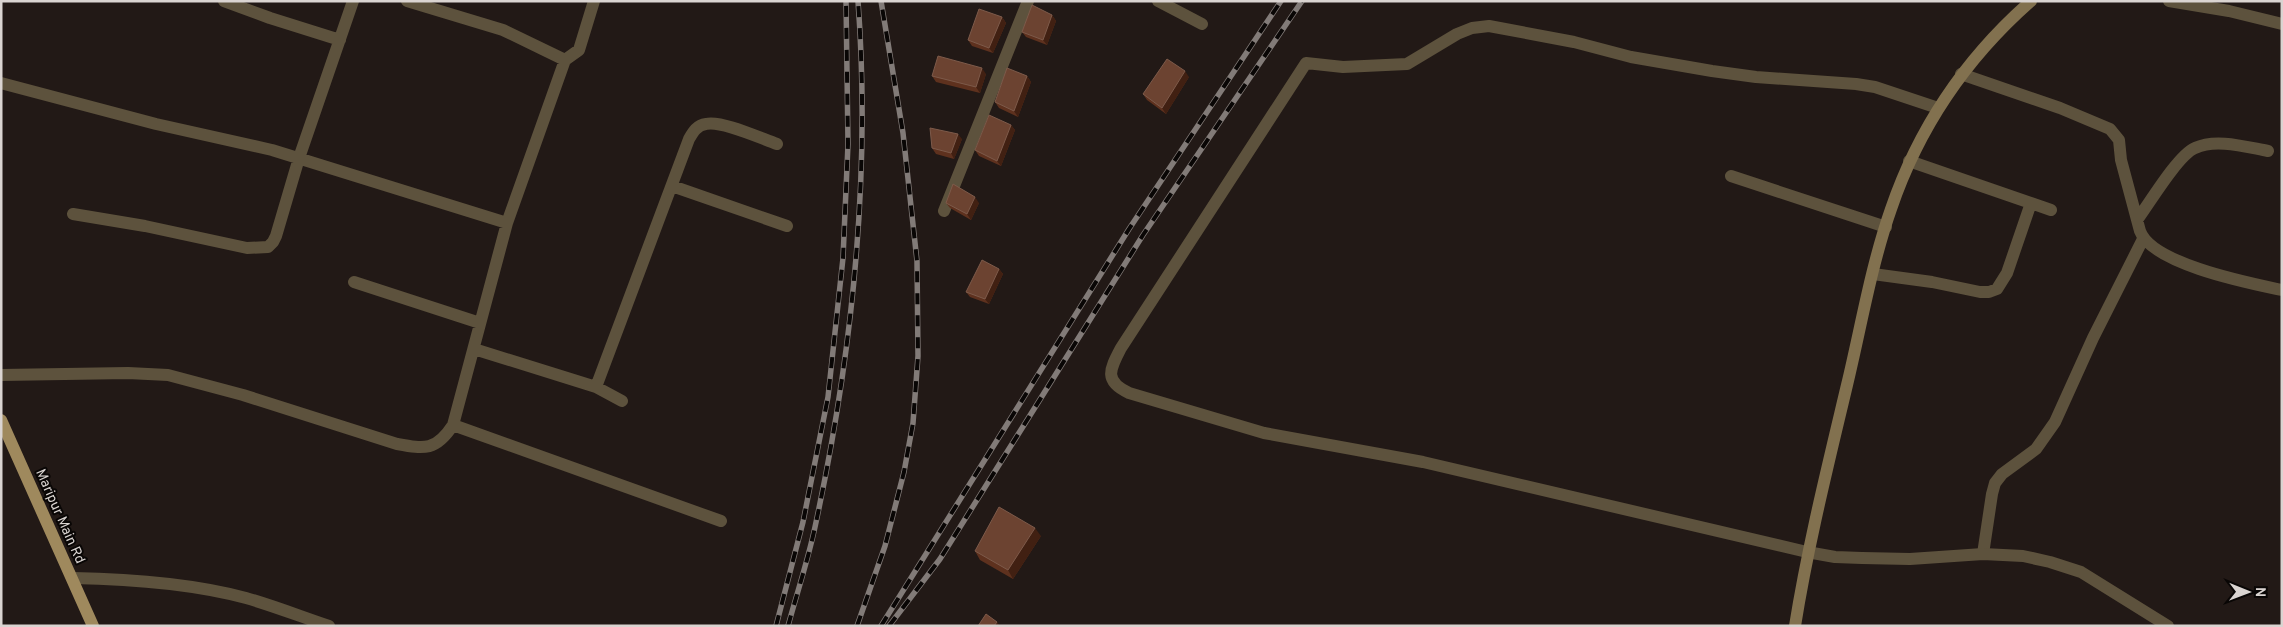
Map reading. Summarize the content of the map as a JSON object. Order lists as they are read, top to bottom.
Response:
{
  "streets": {
    "main road": ["Maripur Main Rd"]
  },
  "north": "right"
}
